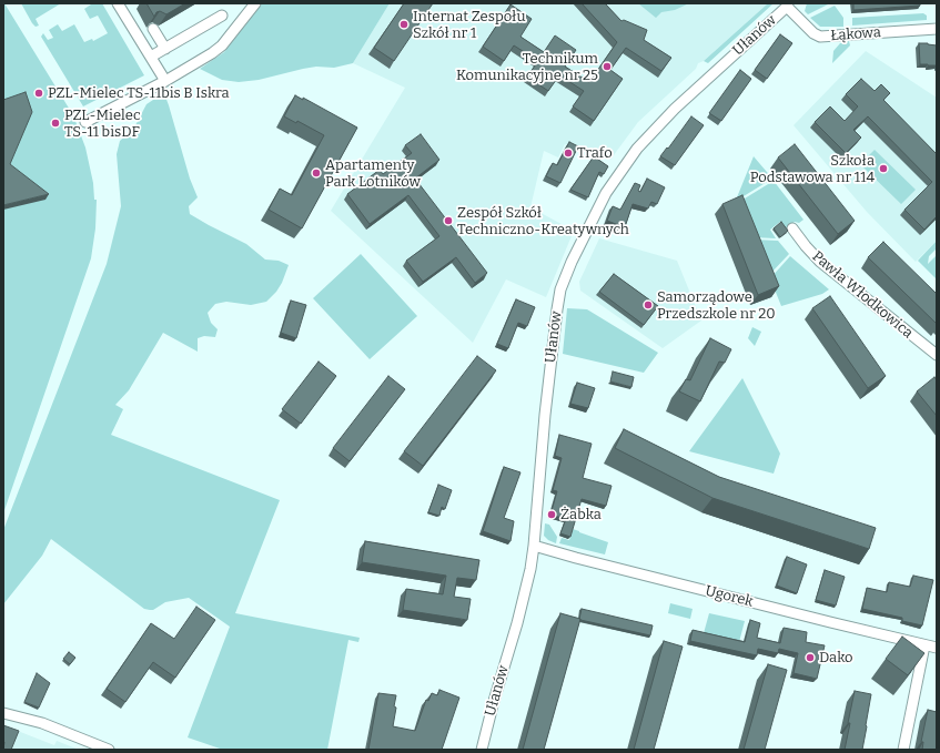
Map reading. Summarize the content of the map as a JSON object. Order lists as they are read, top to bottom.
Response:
{
  "streets": {
    "street": [
      "Łąkowa",
      "Ułanów",
      "Pawła Włodkowica",
      "Ugorek"
    ]
  },
  "crossings": [
    ["Łąkowa", "Ułanów"],
    ["Ułanów", "Ugorek"]
  ],
  "places": [
    "Internat Zespołu Szkół nr 1",
    "Technikum Komunikacyjne nr 25",
    "PZL-Mielec TS-11bis B Iskra",
    "PZL-Mielec TS-11 bisDF",
    "Trafo",
    "Szkoła Podstawowa nr 114",
    "Apartamenty Park Lotników",
    "Zespół Szkół Techniczno-Kreatywnych",
    "Samorządowe Przedszkole nr 20",
    "Żabka",
    "Dako"
  ]
}
